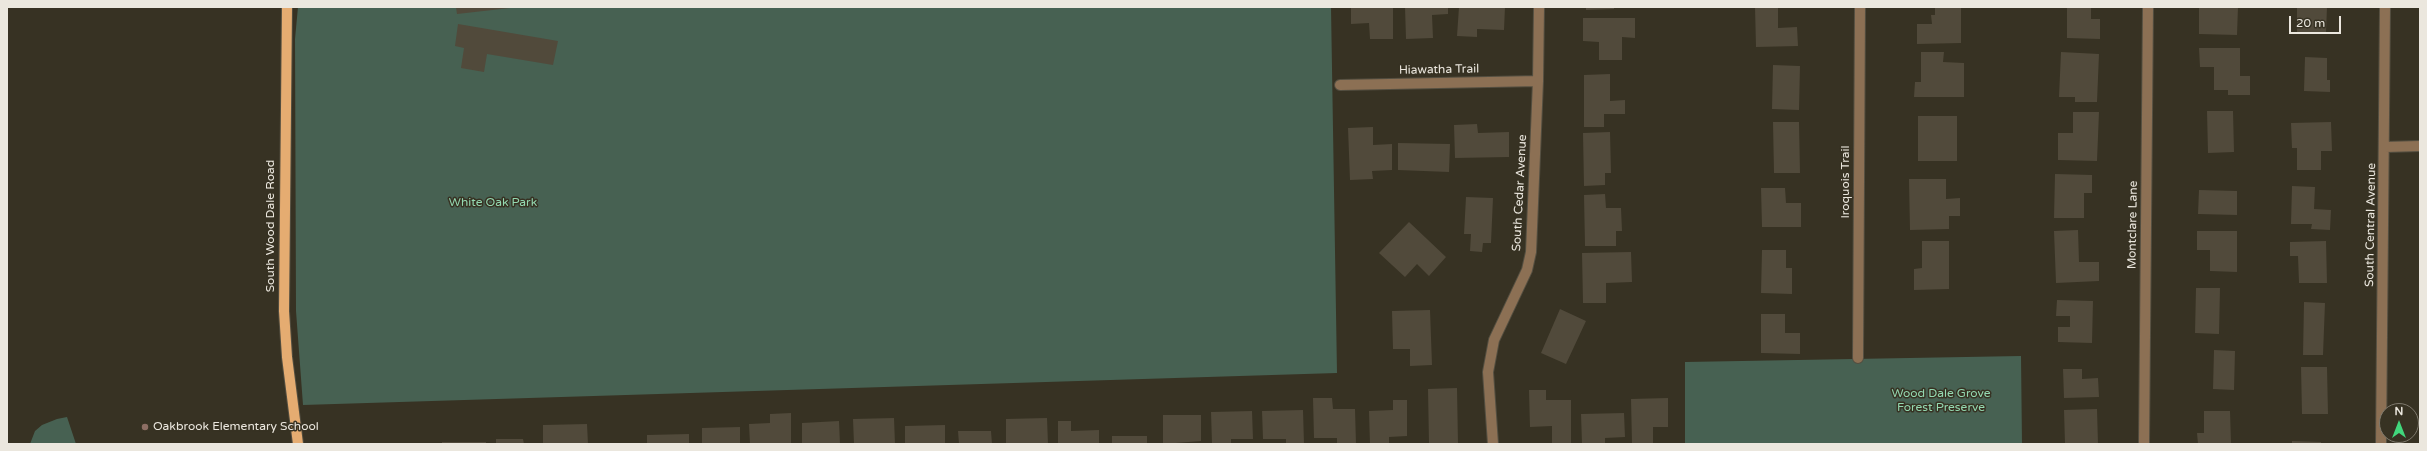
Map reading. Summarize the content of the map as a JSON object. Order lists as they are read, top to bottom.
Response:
{
  "streets": {
    "main road": ["South Wood Dale Road"],
    "street": [
      "Hiawatha Trail",
      "Iroquois Trail",
      "South Cedar Avenue",
      "Montclare Lane",
      "South Central Avenue"
    ]
  },
  "crossings": [
    ["Hiawatha Trail", "South Cedar Avenue"]
  ],
  "parks": ["White Oak Park", "Wood Dale Grove Forest Preserve"],
  "places": ["Oakbrook Elementary School"],
  "scale_bar": "20 m",
  "north": "top"
}
